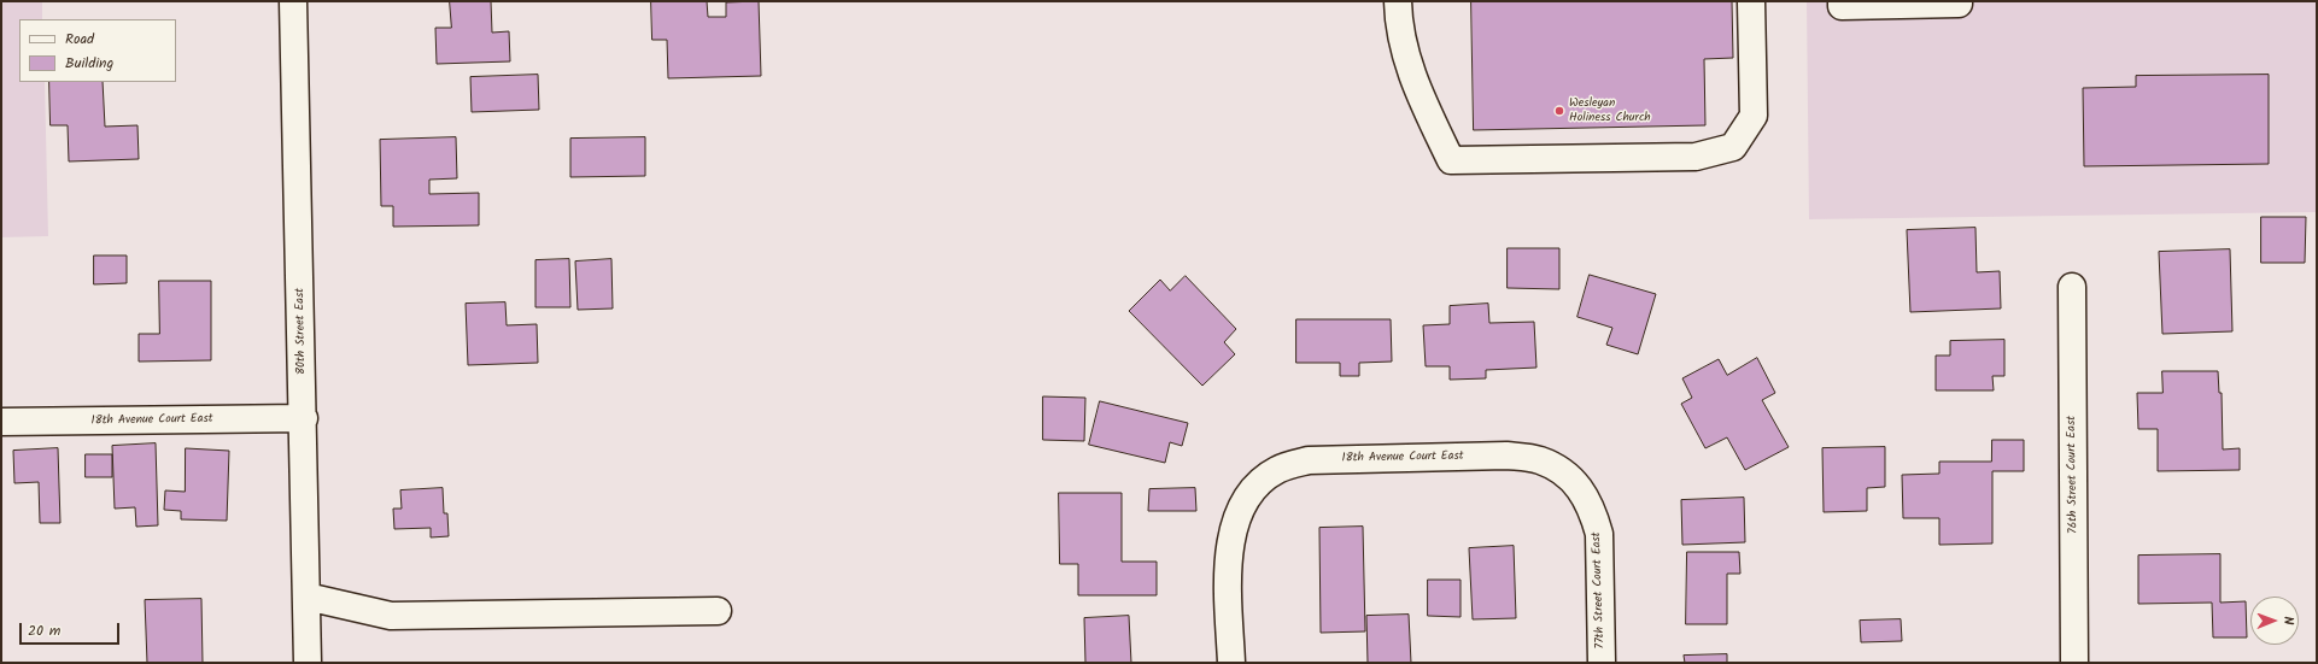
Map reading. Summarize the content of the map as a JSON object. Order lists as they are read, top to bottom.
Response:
{
  "streets": {
    "street": [
      "80th Street East",
      "18th Avenue Court East",
      "76th Street Court East",
      "77th Street Court East"
    ]
  },
  "crossings": [
    ["80th Street East", "18th Avenue Court East"],
    ["18th Avenue Court East", "77th Street Court East"]
  ],
  "places": ["Wesleyan Holiness Church"],
  "legend": ["Road", "Building"],
  "scale_bar": "20 m",
  "north": "right"
}
